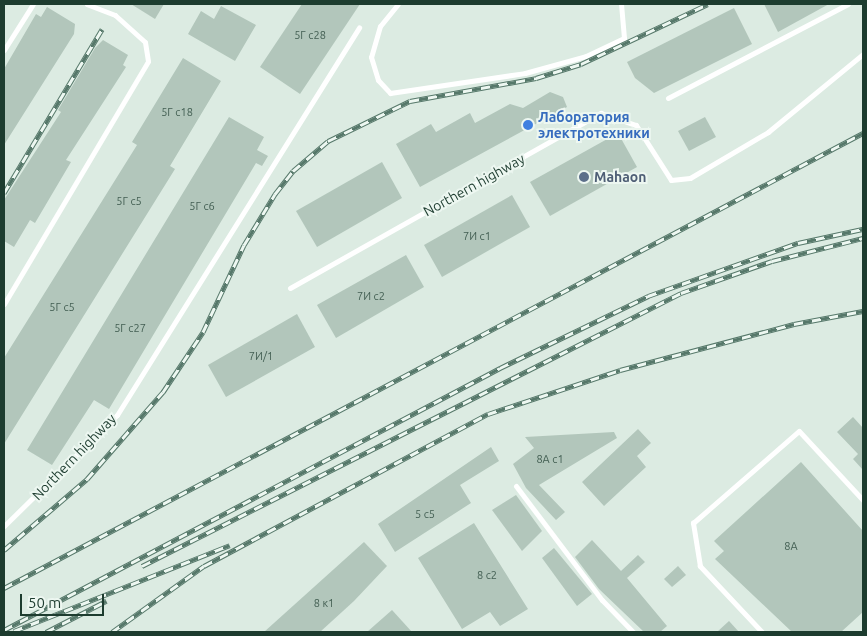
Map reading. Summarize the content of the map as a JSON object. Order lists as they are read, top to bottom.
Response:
{
  "streets": {
    "lane": ["Northern highway"]
  },
  "places": ["Лаборатория электротехники", "Mahaon"],
  "house_numbers": [
    "5Г с28",
    "5Г с18",
    "5Г с5",
    "5Г с6",
    "7И с1",
    "7И с2",
    "5Г с5",
    "5Г с27",
    "7И/1",
    "8А с1",
    "5 с5",
    "8А",
    "8 с2",
    "8 к1"
  ],
  "scale_bar": "50 m"
}
